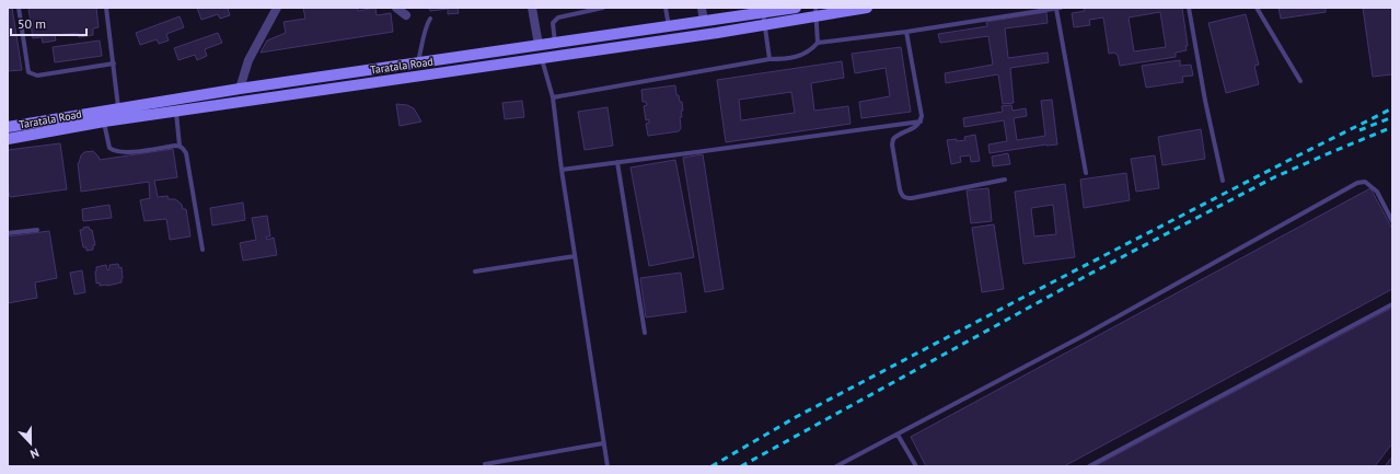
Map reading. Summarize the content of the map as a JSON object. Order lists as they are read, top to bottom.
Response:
{
  "streets": {
    "main road": ["Taratala Road"]
  },
  "scale_bar": "50 m",
  "north": "bottom"
}
